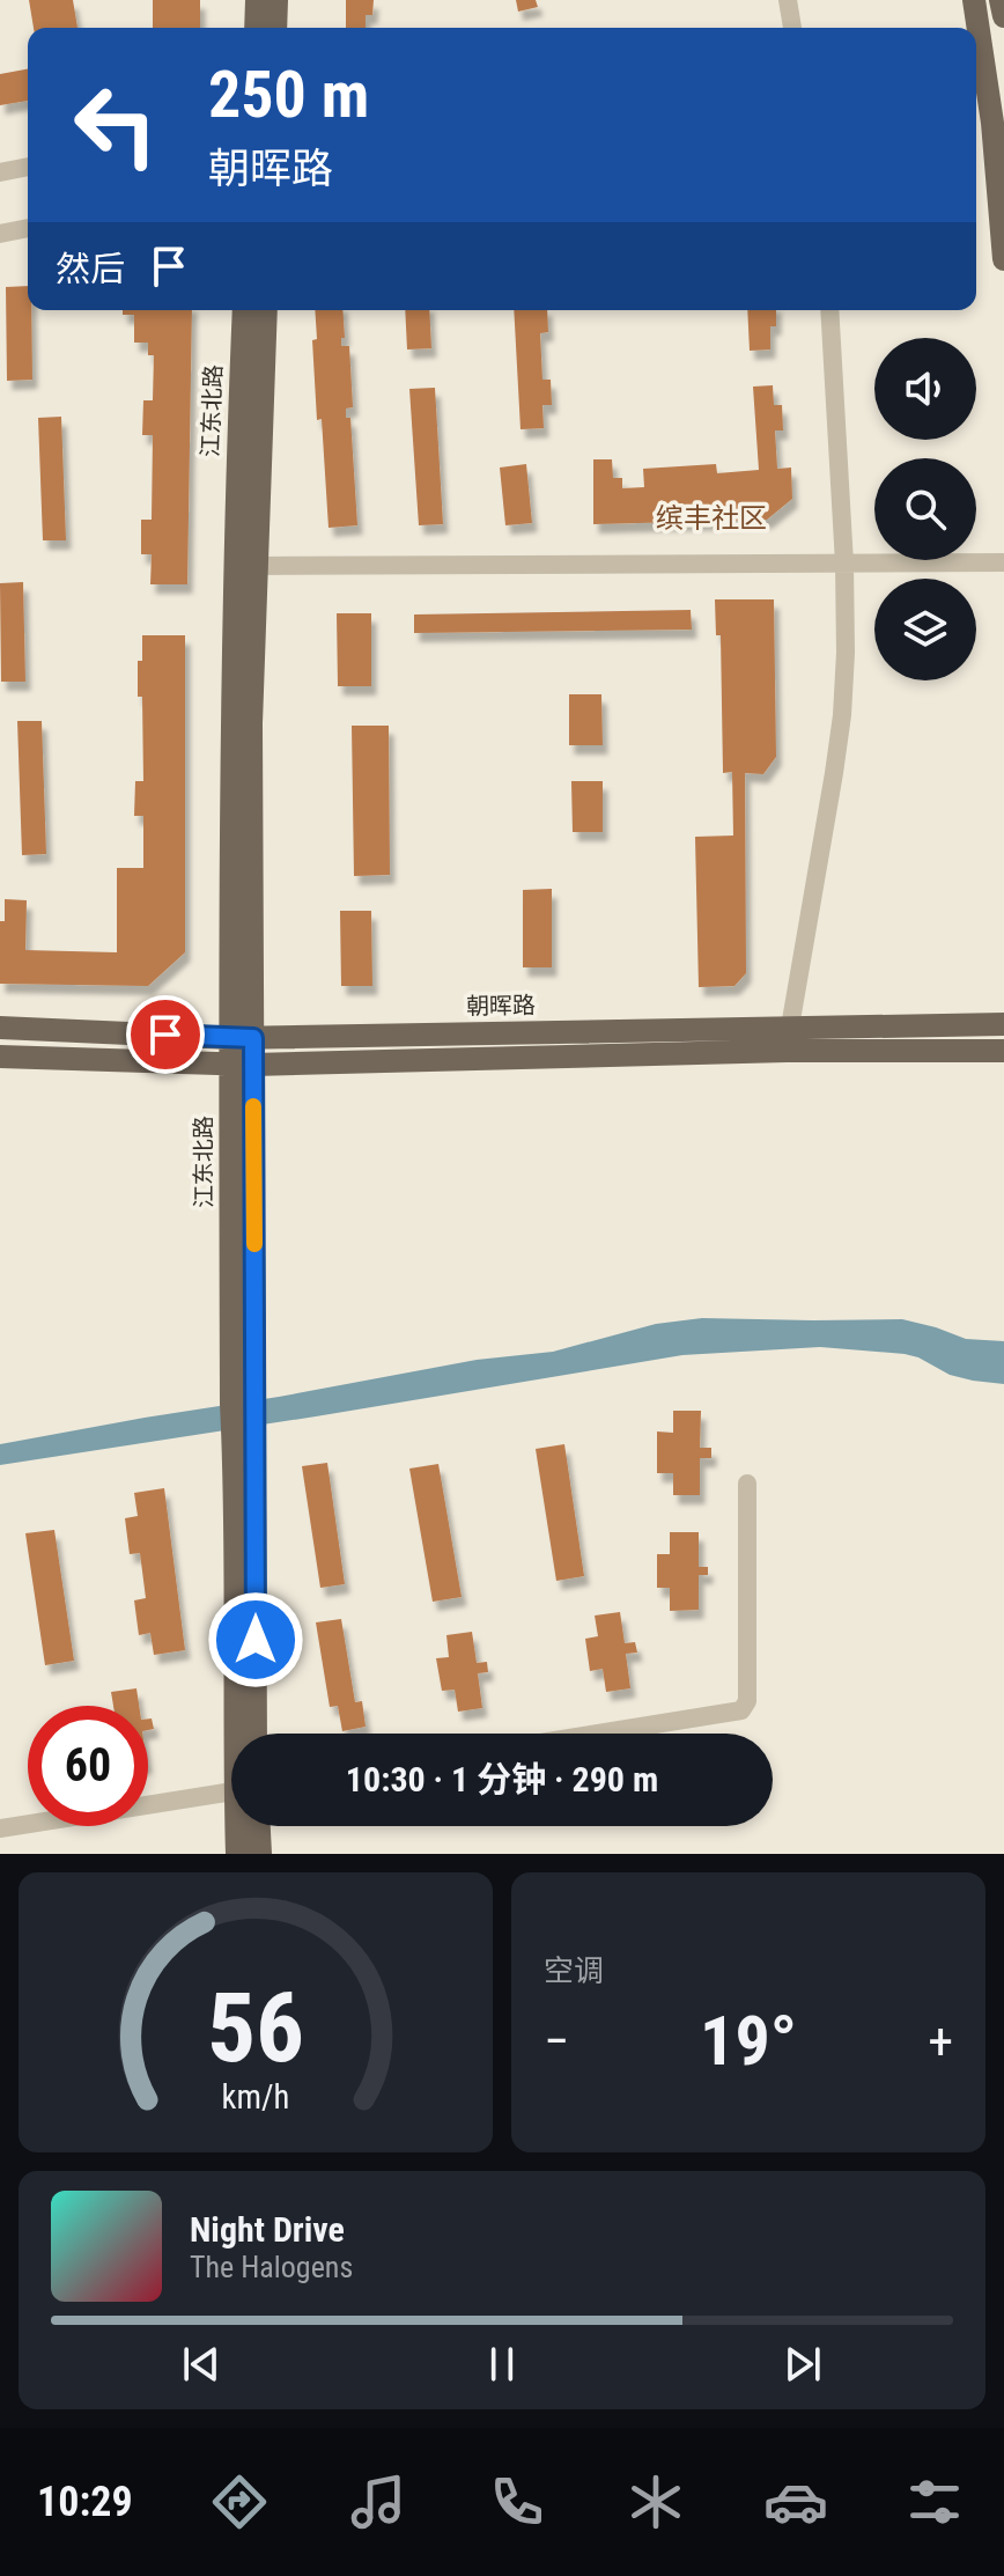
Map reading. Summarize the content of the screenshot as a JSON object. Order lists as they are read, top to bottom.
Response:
{
  "streets": {
    "main road": ["江东北路", "朝晖路"]
  },
  "crossings": [
    ["江东北路", "朝晖路"]
  ],
  "districts": ["缤丰社区"],
  "page": {
    "turn": ["250 m", "朝晖路"],
    "then": "然后",
    "limit": "60",
    "trip": "10:30 · 1 分钟 · 290 m",
    "tile": "空调",
    "heat": ["−", "19°", "+"],
    "song": ["Night Drive", "The Halogens"],
    "tabs": "10:29",
    "gauge": ["56", "km/h"]
  }
}
